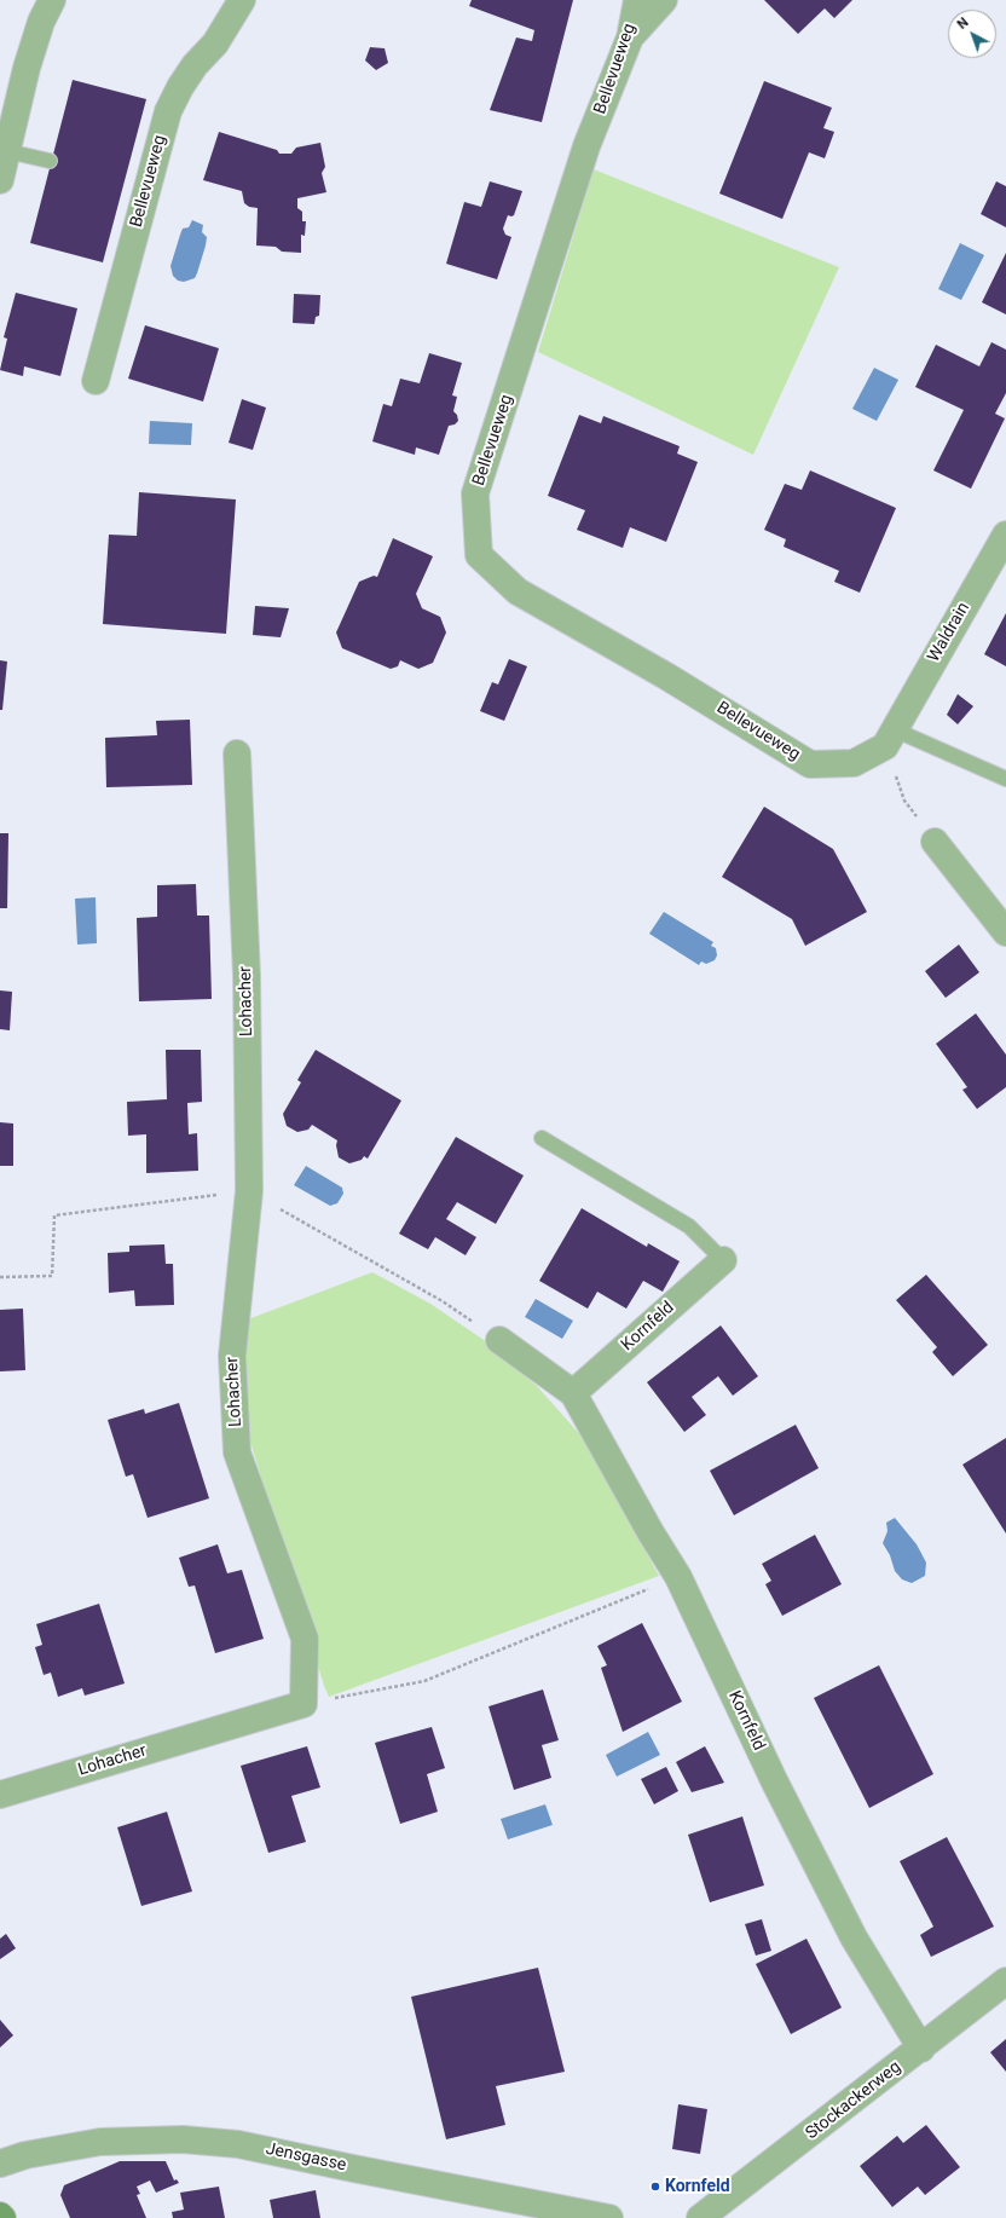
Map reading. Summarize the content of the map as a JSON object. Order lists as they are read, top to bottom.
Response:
{
  "streets": {
    "street": [
      "Bellevueweg",
      "Waldrain",
      "Lohacher",
      "Kornfeld",
      "Stockackerweg",
      "Jensgasse"
    ]
  },
  "crossings": [
    ["Bellevueweg", "Waldrain"],
    ["Kornfeld", "Stockackerweg"]
  ],
  "places": ["Kornfeld"],
  "north": "top left"
}
